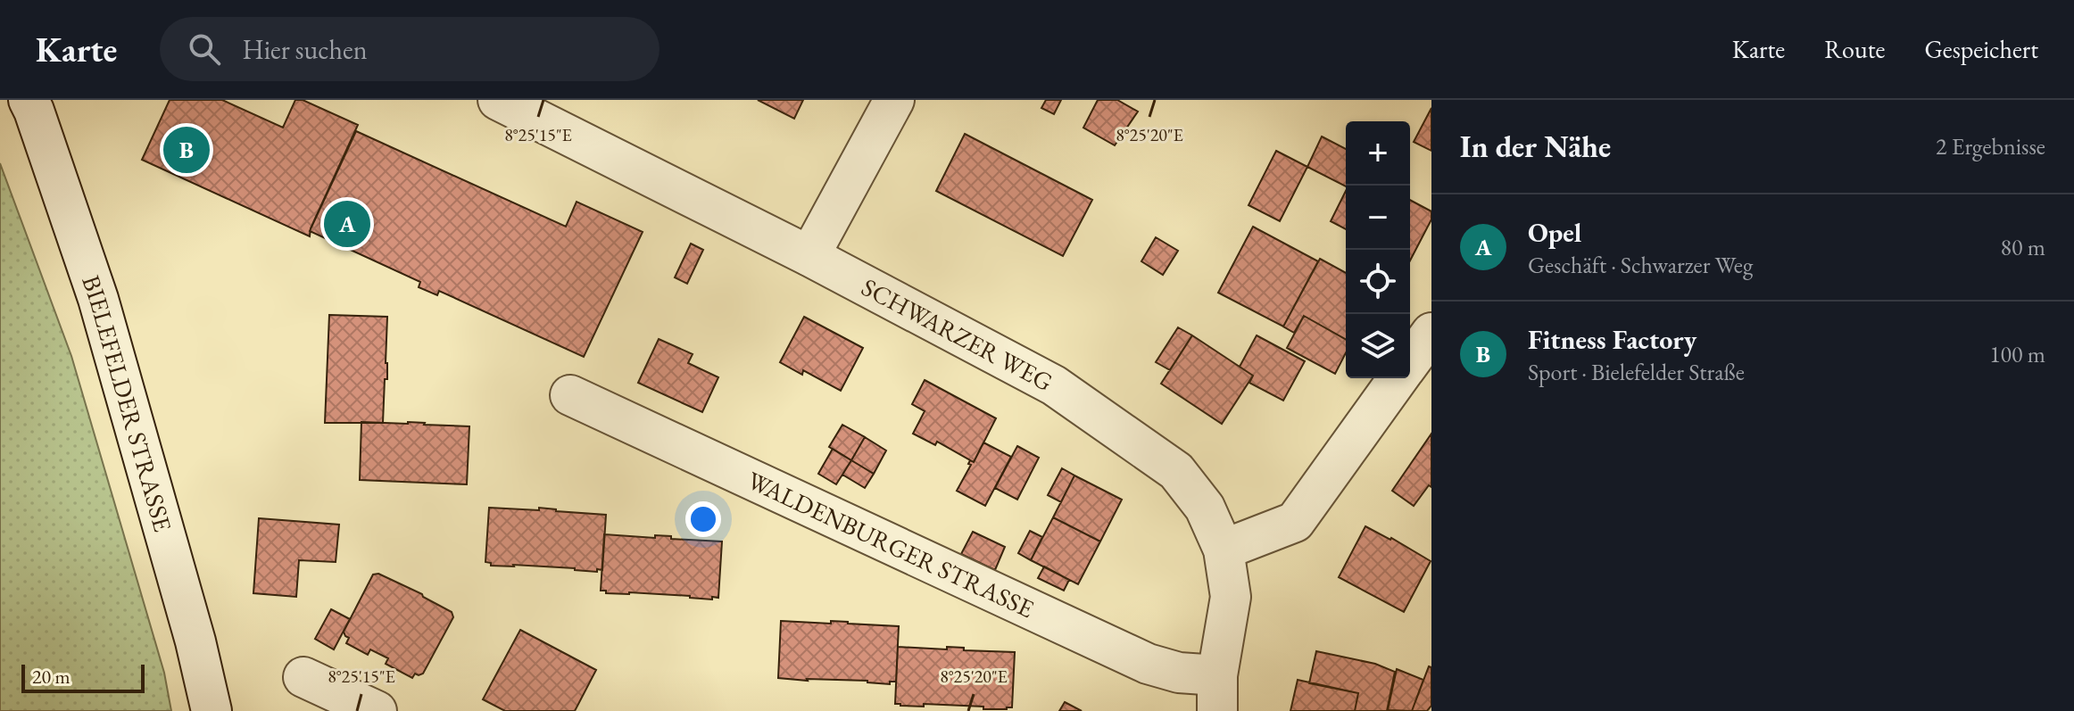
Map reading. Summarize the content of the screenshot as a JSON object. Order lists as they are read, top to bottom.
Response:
{
  "streets": {
    "street": ["SCHWARZER WEG", "BIELEFELDER STRASSE", "WALDENBURGER STRASSE"]
  },
  "crossings": [
    ["SCHWARZER WEG", "WALDENBURGER STRASSE"]
  ],
  "scale_bar": "20 m",
  "page": {
    "header": "Karte",
    "search": "Hier suchen",
    "nav": ["Karte", "Route", "Gespeichert"],
    "heading": ["In der Nähe", "2 Ergebnisse"],
    "map_buttons": ["+", "−"],
    "pins": ["B", "A"],
    "list": [
      {
        "mark": "A",
        "name": "Opel",
        "note": "Geschäft · Schwarzer Weg",
        "value": "80 m"
      },
      {
        "mark": "B",
        "name": "Fitness Factory",
        "note": "Sport · Bielefelder Straße",
        "value": "100 m"
      }
    ],
    "scale": "20 m"
  },
  "coordinates": ["8°25'15\"E", "8°25'20\"E"]
}
